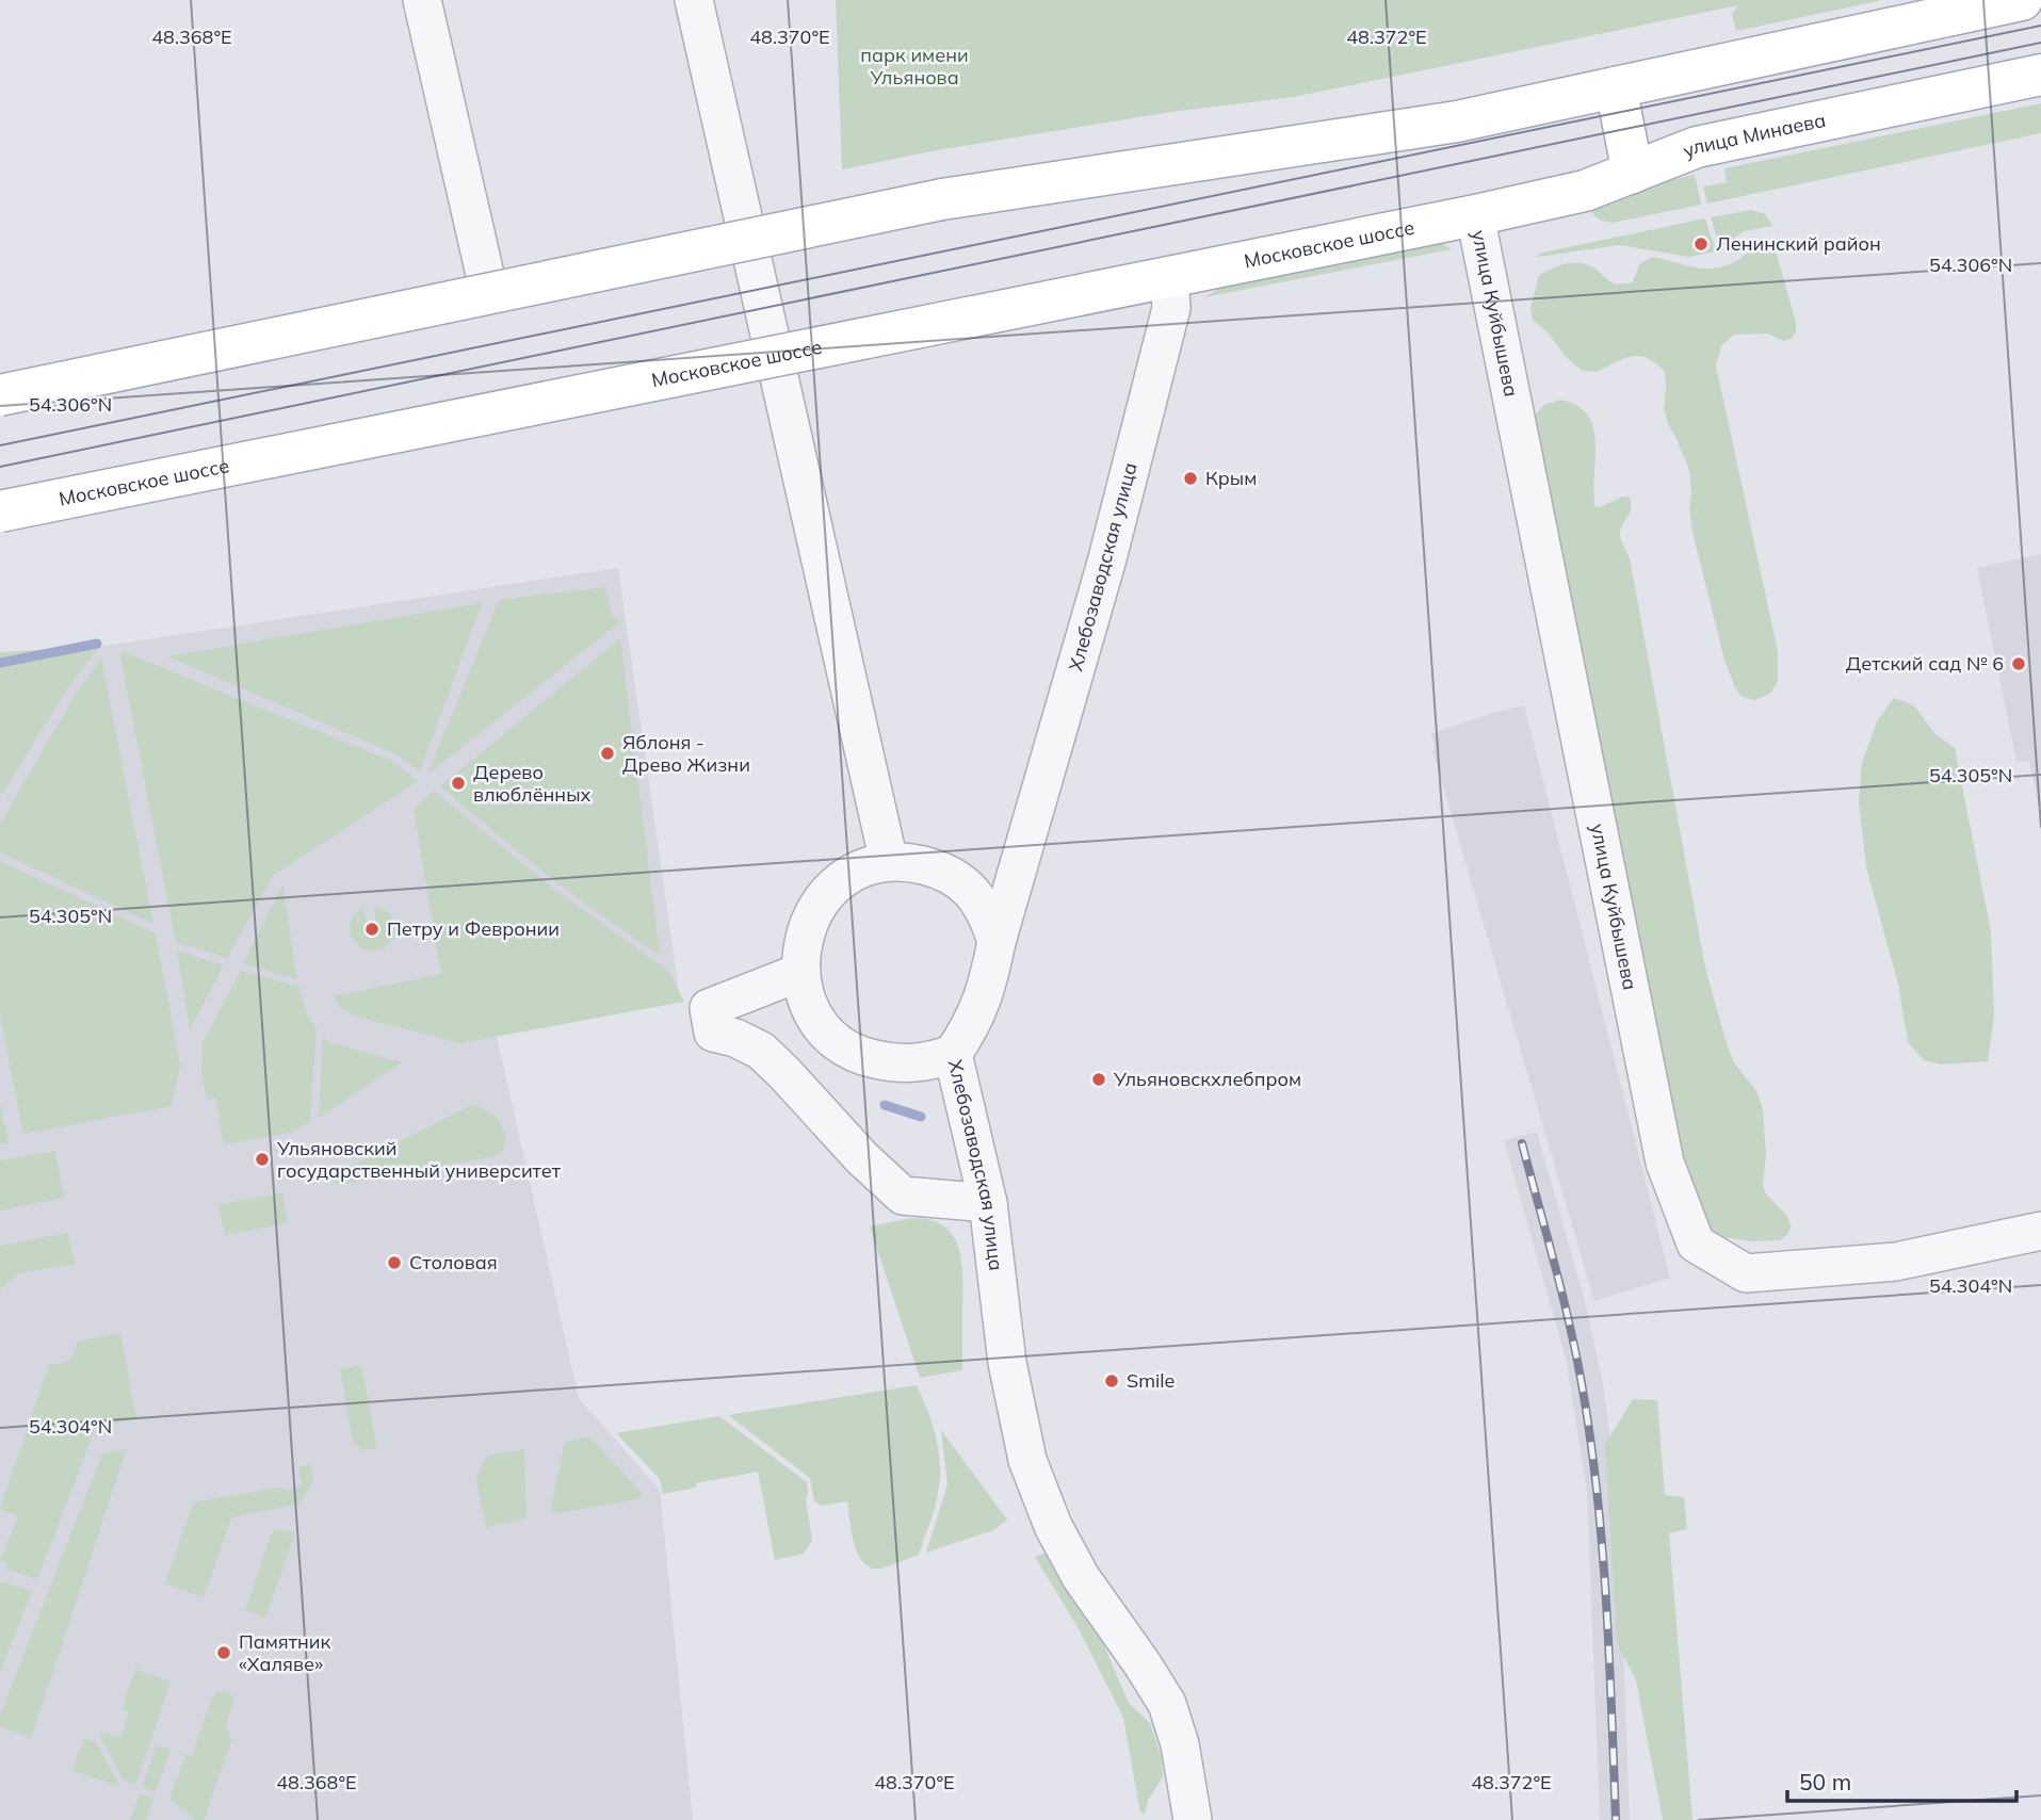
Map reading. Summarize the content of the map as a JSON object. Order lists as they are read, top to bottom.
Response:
{
  "streets": {
    "main road": ["улица Минаева", "Московское шоссе"],
    "street": ["улица Куйбышева", "Хлебозаводская улица"]
  },
  "crossings": [
    ["улица Минаева", "Московское шоссе"],
    ["улица Минаева", "улица Куйбышева"],
    ["Московское шоссе", "улица Куйбышева"],
    ["Московское шоссе", "Хлебозаводская улица"]
  ],
  "parks": ["парк имени Ульянова"],
  "places": [
    "Ленинский район",
    "Крым",
    "Детский сад № 6",
    "Яблоня - Древо Жизни",
    "Дерево влюблённых",
    "Петру и Февронии",
    "Ульяновскхлебпром",
    "Ульяновский государственный университет",
    "Столовая",
    "Smile",
    "Памятник «Халяве»"
  ],
  "scale_bar": "50 m",
  "coordinates": [
    "48.368°E",
    "48.370°E",
    "48.372°E",
    "54.306°N",
    "54.305°N",
    "54.304°N"
  ]
}
